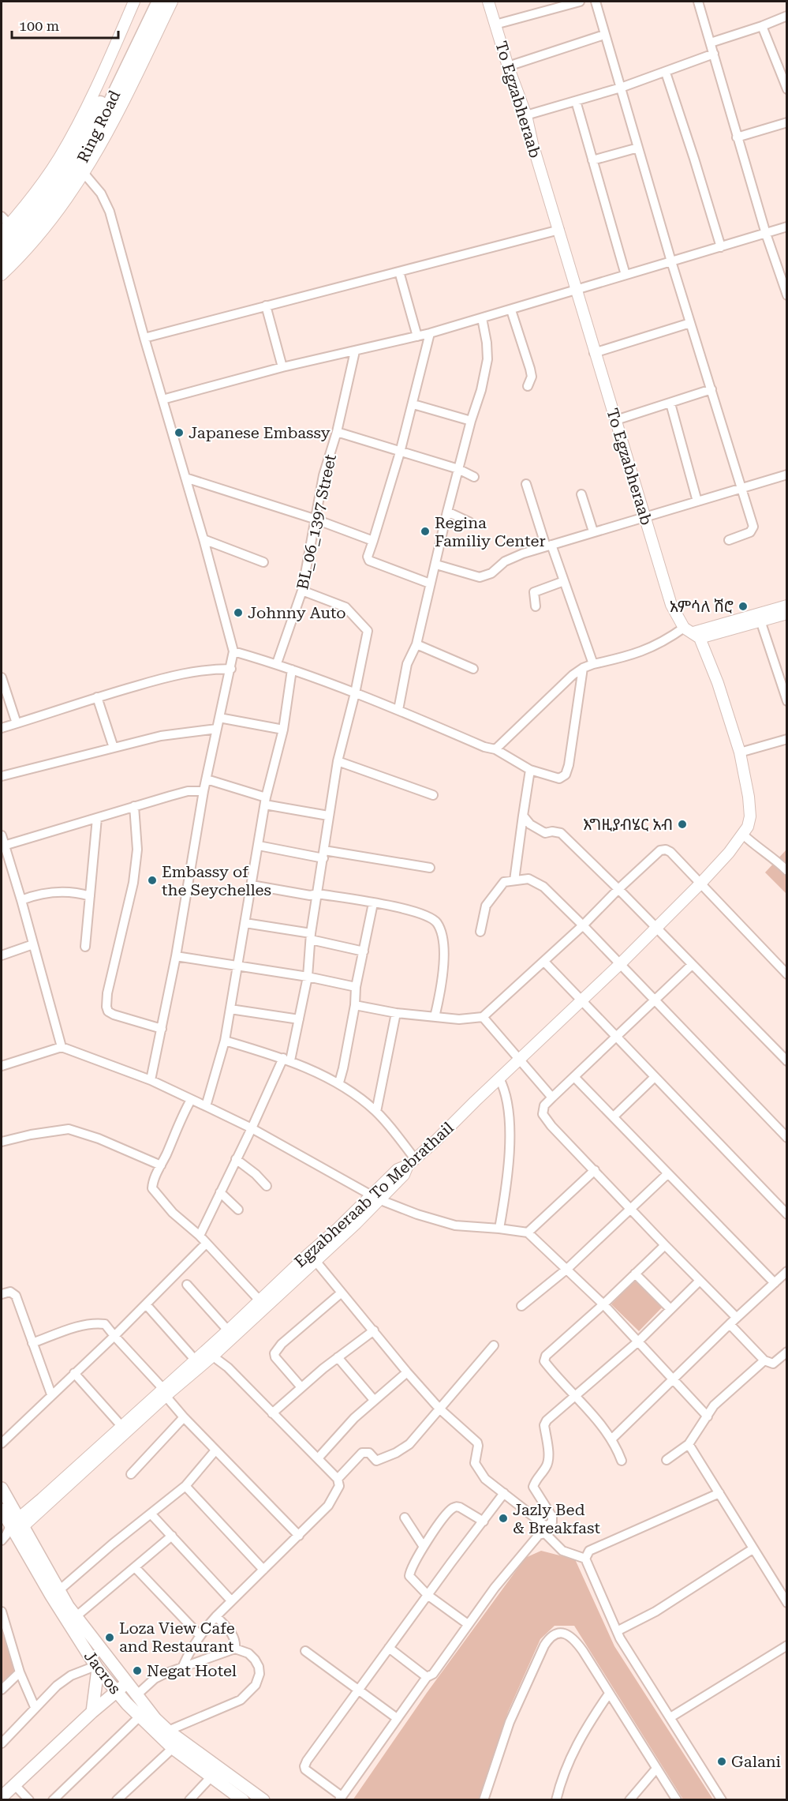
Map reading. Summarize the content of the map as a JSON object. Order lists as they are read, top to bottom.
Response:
{
  "streets": {
    "highway": ["Ring Road"],
    "main road": ["To Egzabheraab", "Egzabheraab To Mebrathail", "Jacros"],
    "street": ["BL_06_1397 Street"]
  },
  "crossings": [
    ["To Egzabheraab", "Egzabheraab To Mebrathail"],
    ["Egzabheraab To Mebrathail", "Jacros"]
  ],
  "places": [
    "Japanese Embassy",
    "Regina Familiy Center",
    "አምሳለ ሽሮ",
    "Johnny Auto",
    "እግዚያብሄር አብ",
    "Embassy of the Seychelles",
    "Jazly Bed & Breakfast",
    "Loza View Cafe and Restaurant",
    "Negat Hotel",
    "Galani"
  ],
  "scale_bar": "100 m"
}
